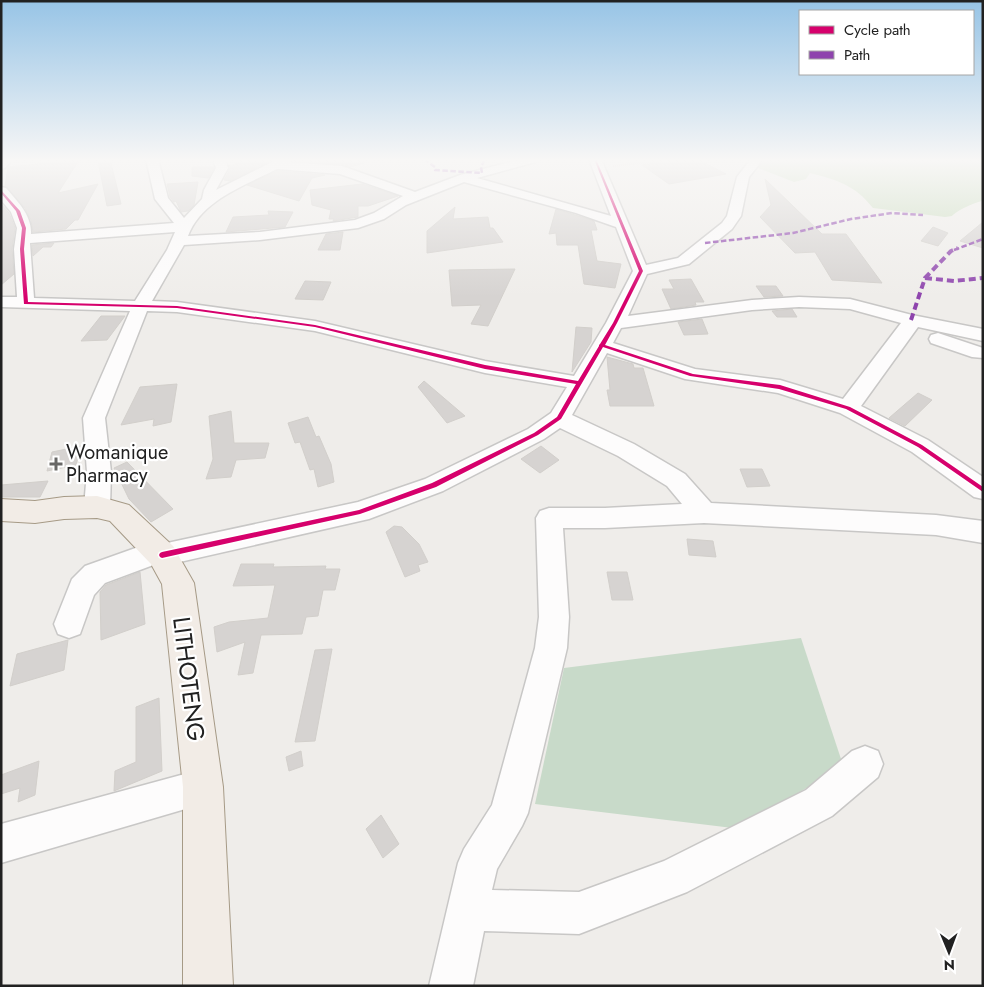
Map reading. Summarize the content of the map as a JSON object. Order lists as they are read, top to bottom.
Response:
{
  "streets": {
    "main road": ["LITHOTENG"]
  },
  "places": {
    "health": ["Womanique Pharmacy"]
  },
  "legend": ["Cycle path", "Path"],
  "north": "bottom"
}
